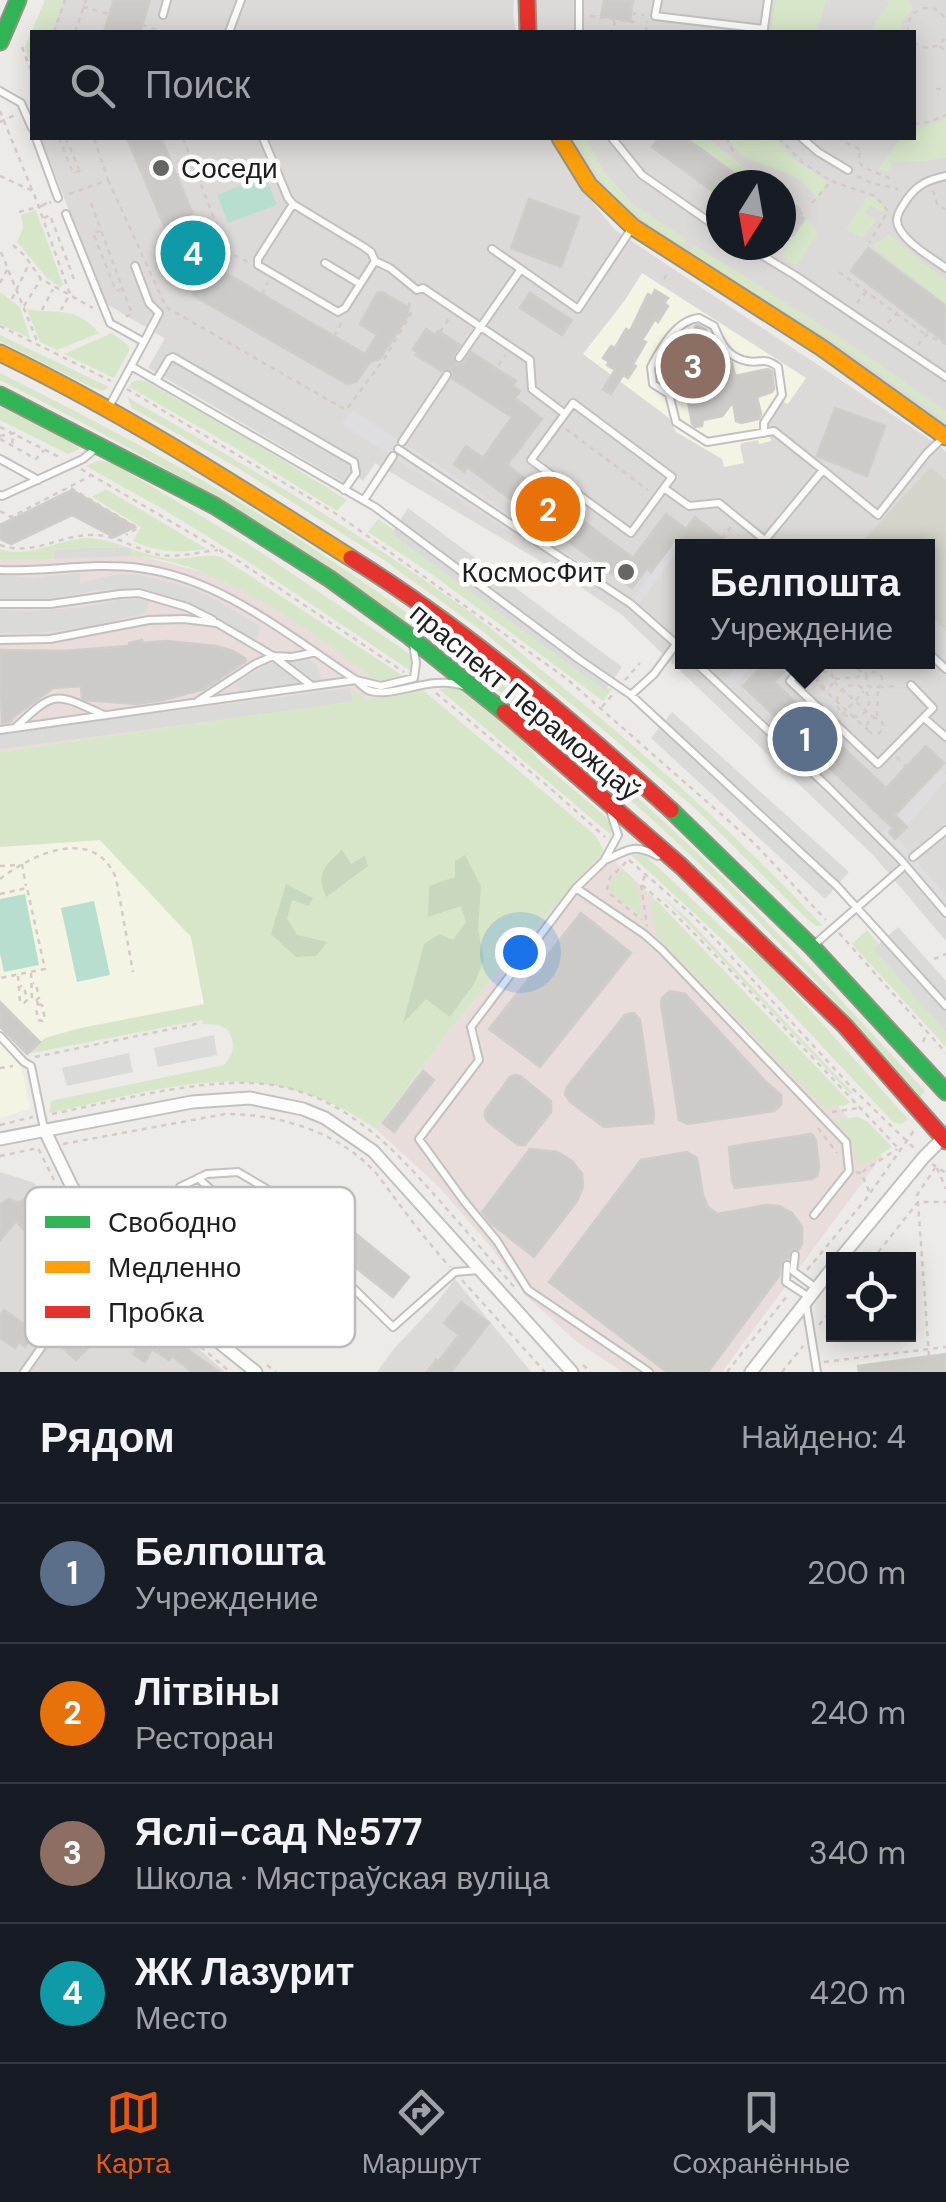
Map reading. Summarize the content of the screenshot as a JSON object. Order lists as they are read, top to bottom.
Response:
{
  "streets": {
    "main road": ["праспект Пераможцаў"]
  },
  "places": ["Соседи", "КосмосФит"],
  "legend": ["Свободно", "Медленно", "Пробка"],
  "north": "bottom",
  "page": {
    "search": "Поиск",
    "pins": [
      "4",
      "3",
      "2",
      "1"
    ],
    "popup": ["Белпошта", "Учреждение"],
    "heading": ["Рядом", "Найдено: 4"],
    "list": [
      {
        "mark": "1",
        "name": "Белпошта",
        "note": "Учреждение",
        "value": "200 m"
      },
      {
        "mark": "2",
        "name": "Літвіны",
        "note": "Ресторан",
        "value": "240 m"
      },
      {
        "mark": "3",
        "name": "Яслі-сад №577",
        "note": "Школа · Мястраўская вуліца",
        "value": "340 m"
      },
      {
        "mark": "4",
        "name": "ЖК Лазурит",
        "note": "Место",
        "value": "420 m"
      }
    ],
    "nav": ["Карта", "Маршрут", "Сохранённые"]
  }
}
